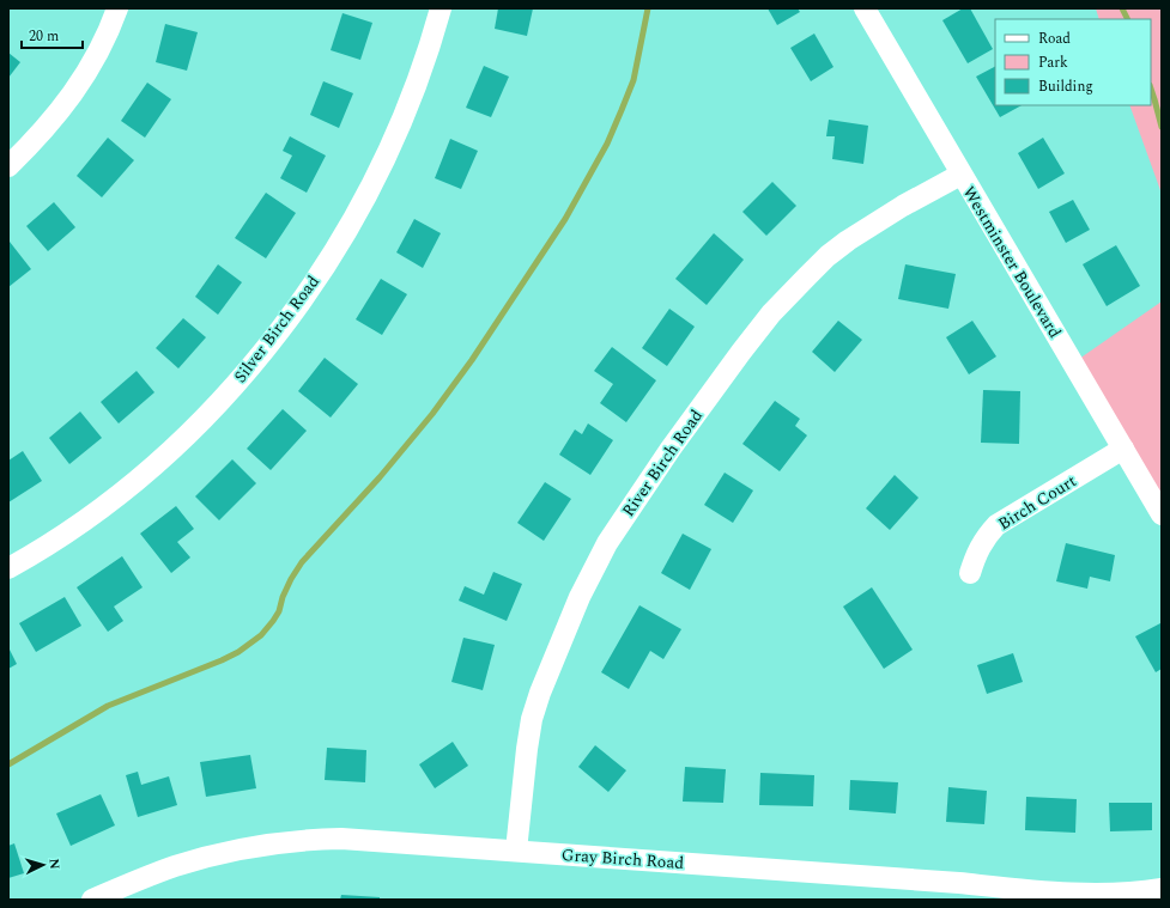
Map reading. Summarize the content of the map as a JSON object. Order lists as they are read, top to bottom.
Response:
{
  "streets": {
    "street": [
      "Westminster Boulevard",
      "Silver Birch Road",
      "River Birch Road",
      "Birch Court",
      "Gray Birch Road"
    ]
  },
  "crossings": [
    ["Westminster Boulevard", "River Birch Road"],
    ["Westminster Boulevard", "Birch Court"],
    ["River Birch Road", "Gray Birch Road"]
  ],
  "legend": ["Road", "Park", "Building"],
  "scale_bar": "20 m",
  "north": "right"
}
